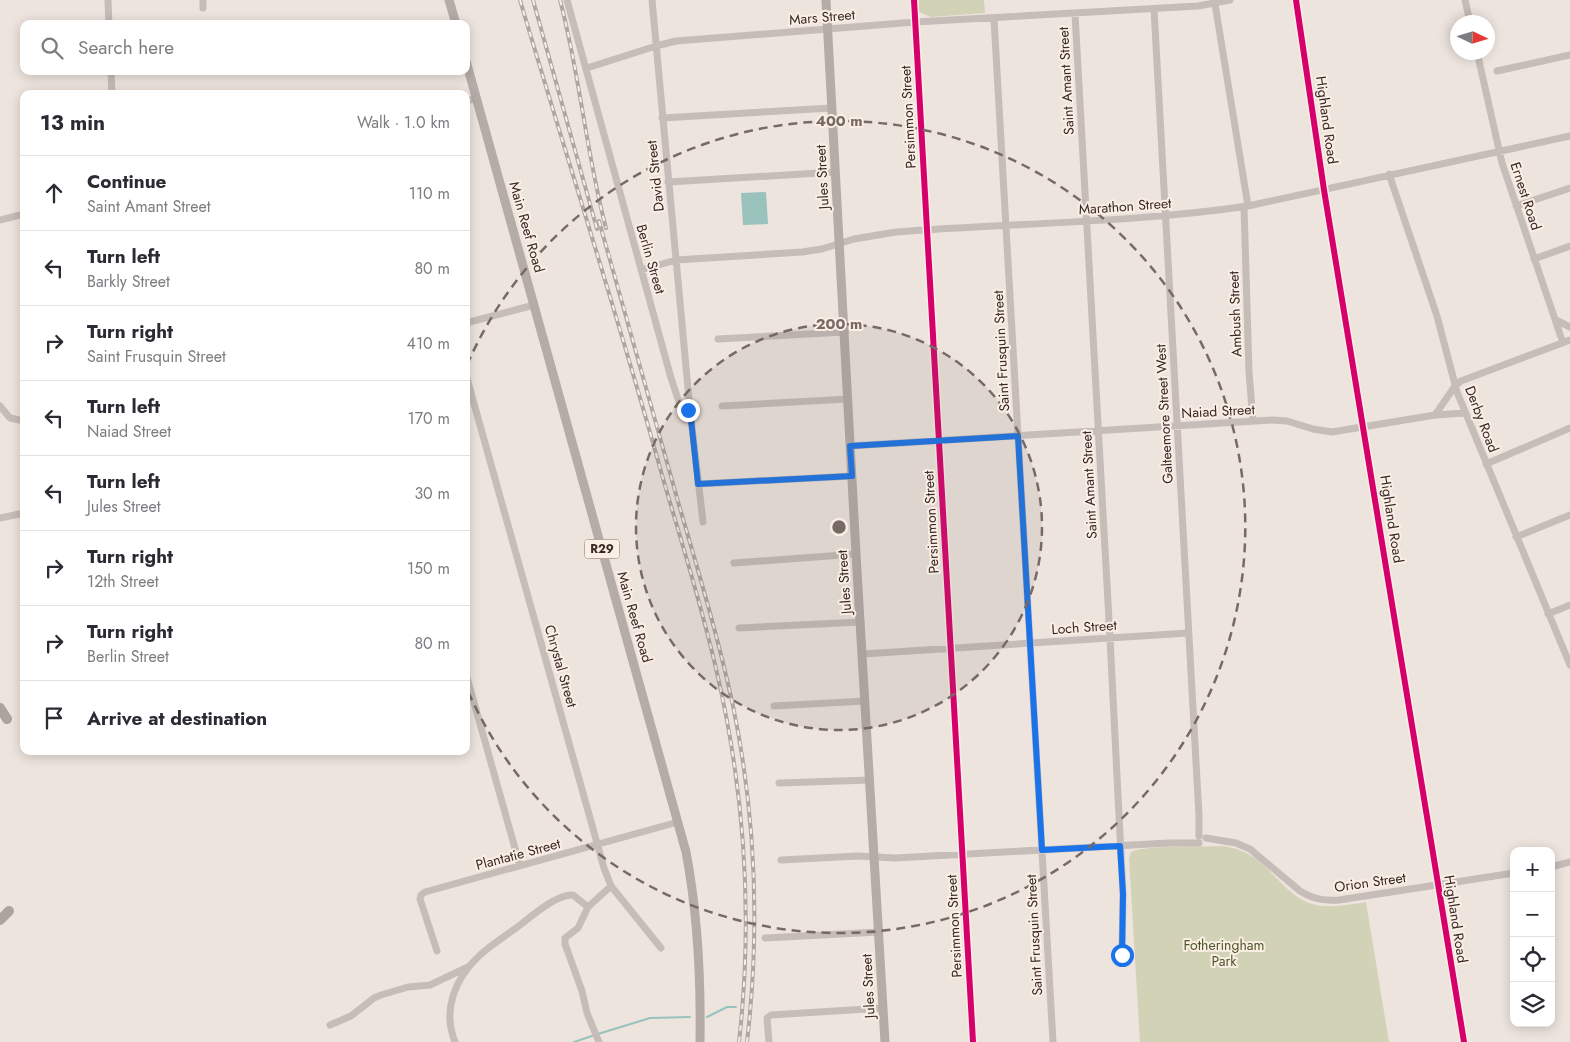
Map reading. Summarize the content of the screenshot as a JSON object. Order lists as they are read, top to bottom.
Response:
{
  "streets": {
    "main road": ["Jules Street", "Main Reef Road", "R29"],
    "street": [
      "Mars Street",
      "Saint Amant Street",
      "Persimmon Street",
      "Highland Road",
      "David Street",
      "Ernest Road",
      "Marathon Street",
      "Berlin Street",
      "Ambush Street",
      "Saint Frusquin Street",
      "Naiad Street",
      "Galteemore Street West",
      "Derby Road",
      "Loch Street",
      "Chrystal Street",
      "Plantatie Street",
      "Orion Street"
    ]
  },
  "crossings": [
    ["Mars Street", "Saint Amant Street"],
    ["Mars Street", "Persimmon Street"],
    ["Mars Street", "David Street"],
    ["Mars Street", "Jules Street"],
    ["Mars Street", "Berlin Street"],
    ["Mars Street", "Ambush Street"],
    ["Mars Street", "Saint Frusquin Street"],
    ["Mars Street", "Galteemore Street West"],
    ["Saint Amant Street", "Marathon Street"],
    ["Saint Amant Street", "Naiad Street"],
    ["Saint Amant Street", "Loch Street"],
    ["Saint Amant Street", "Orion Street"],
    ["Persimmon Street", "Marathon Street"],
    ["Persimmon Street", "Naiad Street"],
    ["Persimmon Street", "Loch Street"],
    ["Persimmon Street", "Orion Street"],
    ["Highland Road", "Marathon Street"],
    ["Highland Road", "Naiad Street"],
    ["Highland Road", "Orion Street"],
    ["David Street", "Marathon Street"],
    ["David Street", "Berlin Street"],
    ["Jules Street", "Marathon Street"],
    ["Jules Street", "Naiad Street"],
    ["Jules Street", "Loch Street"],
    ["Jules Street", "Orion Street"],
    ["Ernest Road", "Marathon Street"],
    ["Marathon Street", "Berlin Street"],
    ["Marathon Street", "Ambush Street"],
    ["Marathon Street", "Saint Frusquin Street"],
    ["Marathon Street", "Galteemore Street West"],
    ["Marathon Street", "Derby Road"],
    ["Main Reef Road", "Plantatie Street"],
    ["Ambush Street", "Naiad Street"],
    ["Saint Frusquin Street", "Naiad Street"],
    ["Saint Frusquin Street", "Loch Street"],
    ["Saint Frusquin Street", "Orion Street"],
    ["Naiad Street", "Galteemore Street West"],
    ["Naiad Street", "Derby Road"],
    ["Galteemore Street West", "Loch Street"],
    ["Galteemore Street West", "Orion Street"],
    ["Chrystal Street", "Plantatie Street"]
  ],
  "parks": ["Fotheringham Park"],
  "north": "right",
  "page": {
    "search": "Search here",
    "heading": ["13 min", "Walk · 1.0 km"],
    "list": [
      ["Continue", "Saint Amant Street", "110 m"],
      ["Turn left", "Barkly Street", "80 m"],
      ["Turn right", "Saint Frusquin Street", "410 m"],
      ["Turn left", "Naiad Street", "170 m"],
      ["Turn left", "Jules Street", "30 m"],
      ["Turn right", "12th Street", "150 m"],
      ["Turn right", "Berlin Street", "80 m"],
      "Arrive at destination"
    ],
    "map_buttons": ["+", "−"]
  },
  "rings": ["400 m", "200 m"]
}
